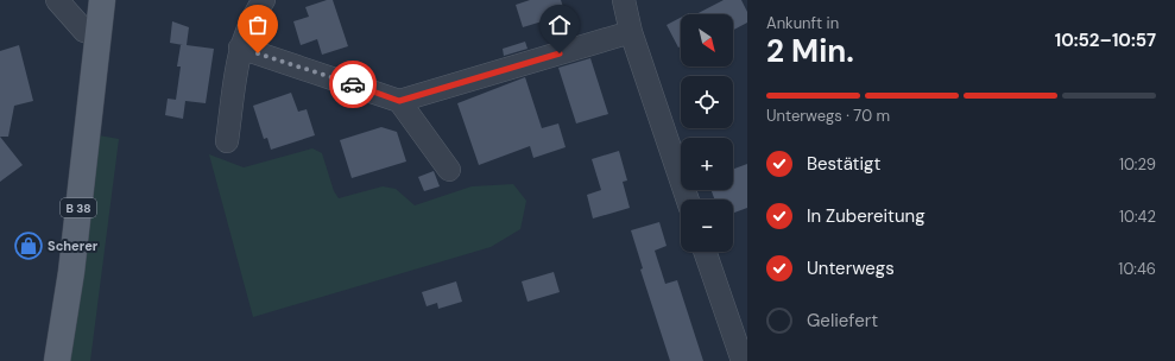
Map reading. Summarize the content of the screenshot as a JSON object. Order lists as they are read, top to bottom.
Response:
{
  "streets": {
    "main road": ["B 38"]
  },
  "places": {
    "shop": ["Scherer"]
  },
  "north": "bottom right",
  "page": {
    "heading": ["2 Min.", "Ankunft in", "10:52–10:57"],
    "map_buttons": ["+", "−"],
    "bar": "Unterwegs · 70 m",
    "list": [
      ["Bestätigt", "10:29"],
      ["In Zubereitung", "10:42"],
      ["Unterwegs", "10:46"],
      "Geliefert"
    ]
  }
}
